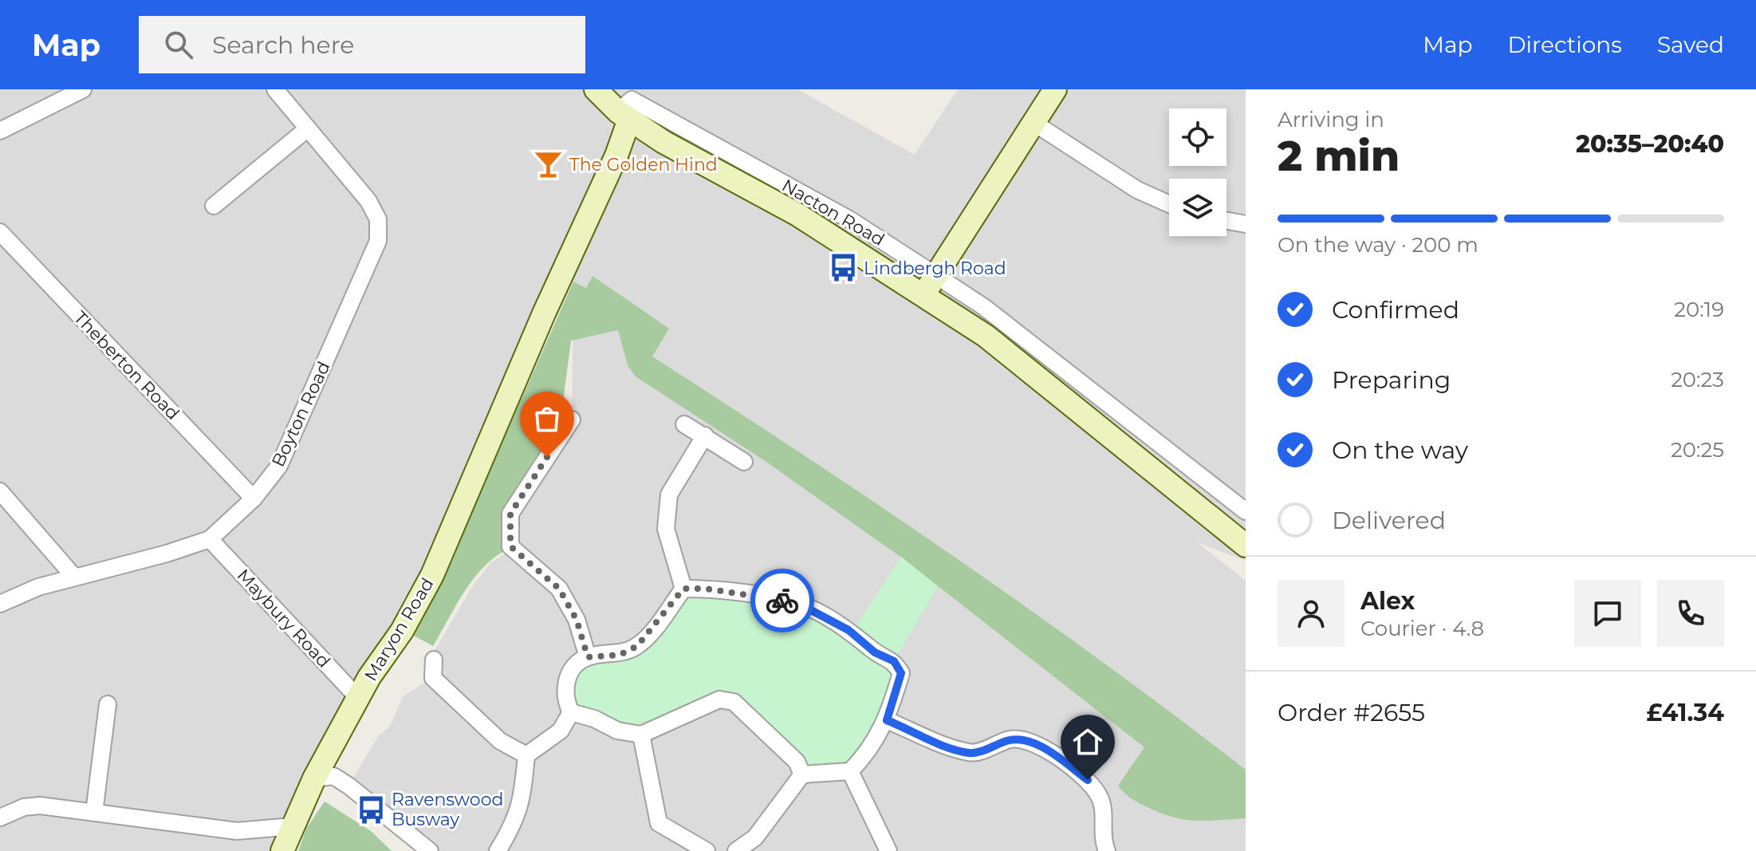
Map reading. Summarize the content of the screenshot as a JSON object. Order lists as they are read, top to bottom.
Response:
{
  "streets": {
    "street": [
      "Nacton Road",
      "Theberton Road",
      "Boyton Road",
      "Maybury Road",
      "Maryon Road"
    ]
  },
  "crossings": [
    ["Nacton Road", "Maryon Road"],
    ["Theberton Road", "Boyton Road"],
    ["Boyton Road", "Maybury Road"],
    ["Maybury Road", "Maryon Road"]
  ],
  "places": {
    "bar": ["The Golden Hind"],
    "bus stop": ["Lindbergh Road", "Ravenswood Busway"]
  },
  "page": {
    "header": "Map",
    "search": "Search here",
    "nav": ["Map", "Directions", "Saved"],
    "heading": ["2 min", "Arriving in", "20:35–20:40"],
    "panel": [
      "Alex",
      "Courier · 4.8",
      "Order #2655",
      "£41.34"
    ],
    "bar": "On the way · 200 m",
    "list": [
      ["Confirmed", "20:19"],
      ["Preparing", "20:23"],
      ["On the way", "20:25"],
      "Delivered"
    ]
  }
}
